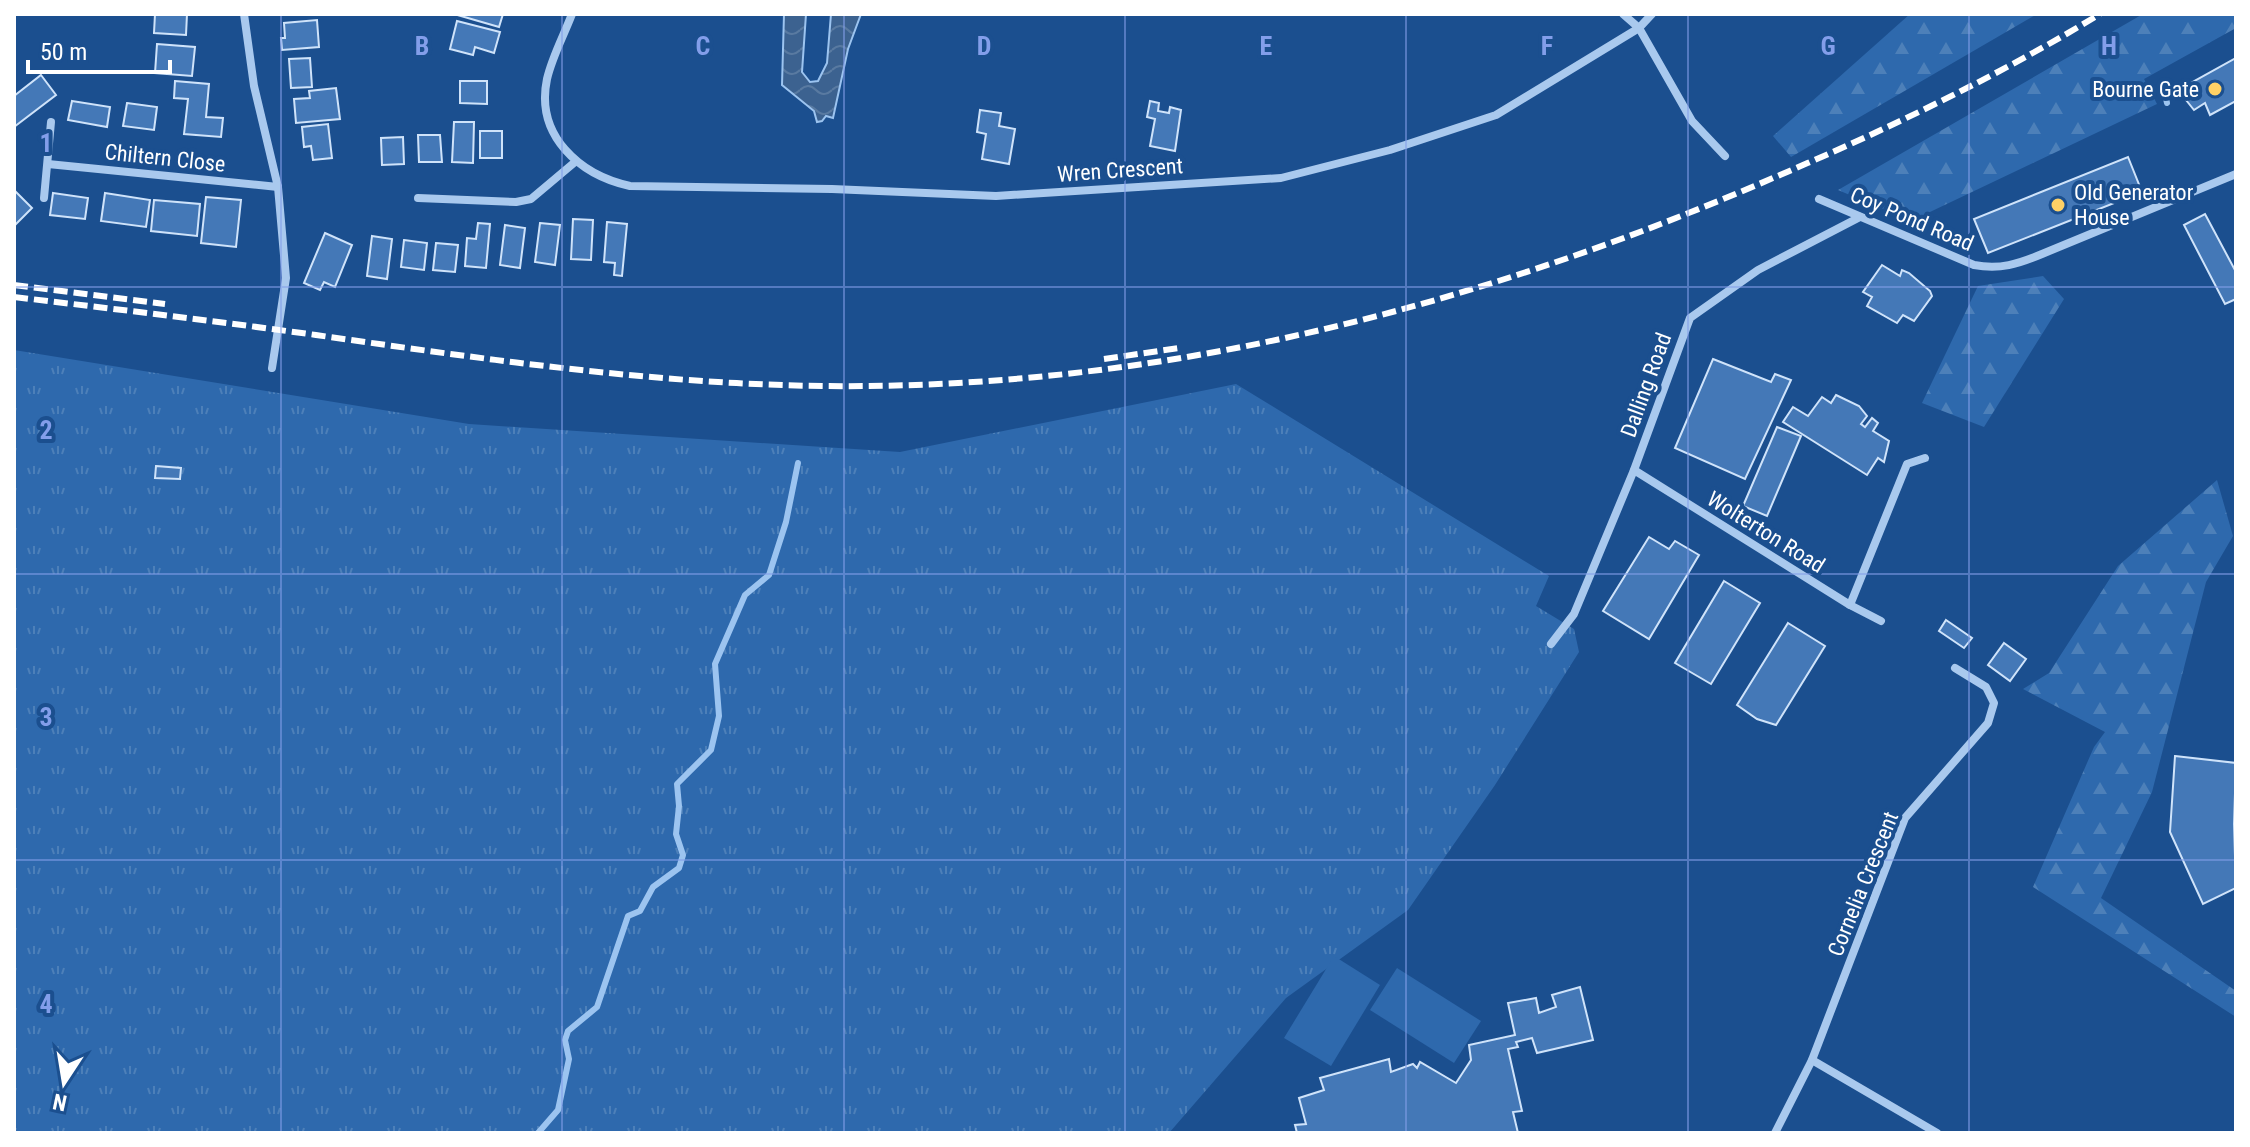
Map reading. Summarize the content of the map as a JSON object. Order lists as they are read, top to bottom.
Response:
{
  "streets": {
    "street": [
      "Chiltern Close",
      "Wren Crescent",
      "Coy Pond Road",
      "Dalling Road",
      "Wolterton Road",
      "Cornelia Crescent"
    ]
  },
  "crossings": [
    ["Coy Pond Road", "Dalling Road"],
    ["Dalling Road", "Wolterton Road"]
  ],
  "places": ["Bourne Gate", "Old Generator House"],
  "scale_bar": "50 m",
  "north": "bottom",
  "grid": {
    "columns": [
      "B",
      "C",
      "D",
      "E",
      "F",
      "G",
      "H"
    ],
    "rows": [
      "1",
      "2",
      "3",
      "4"
    ]
  }
}
